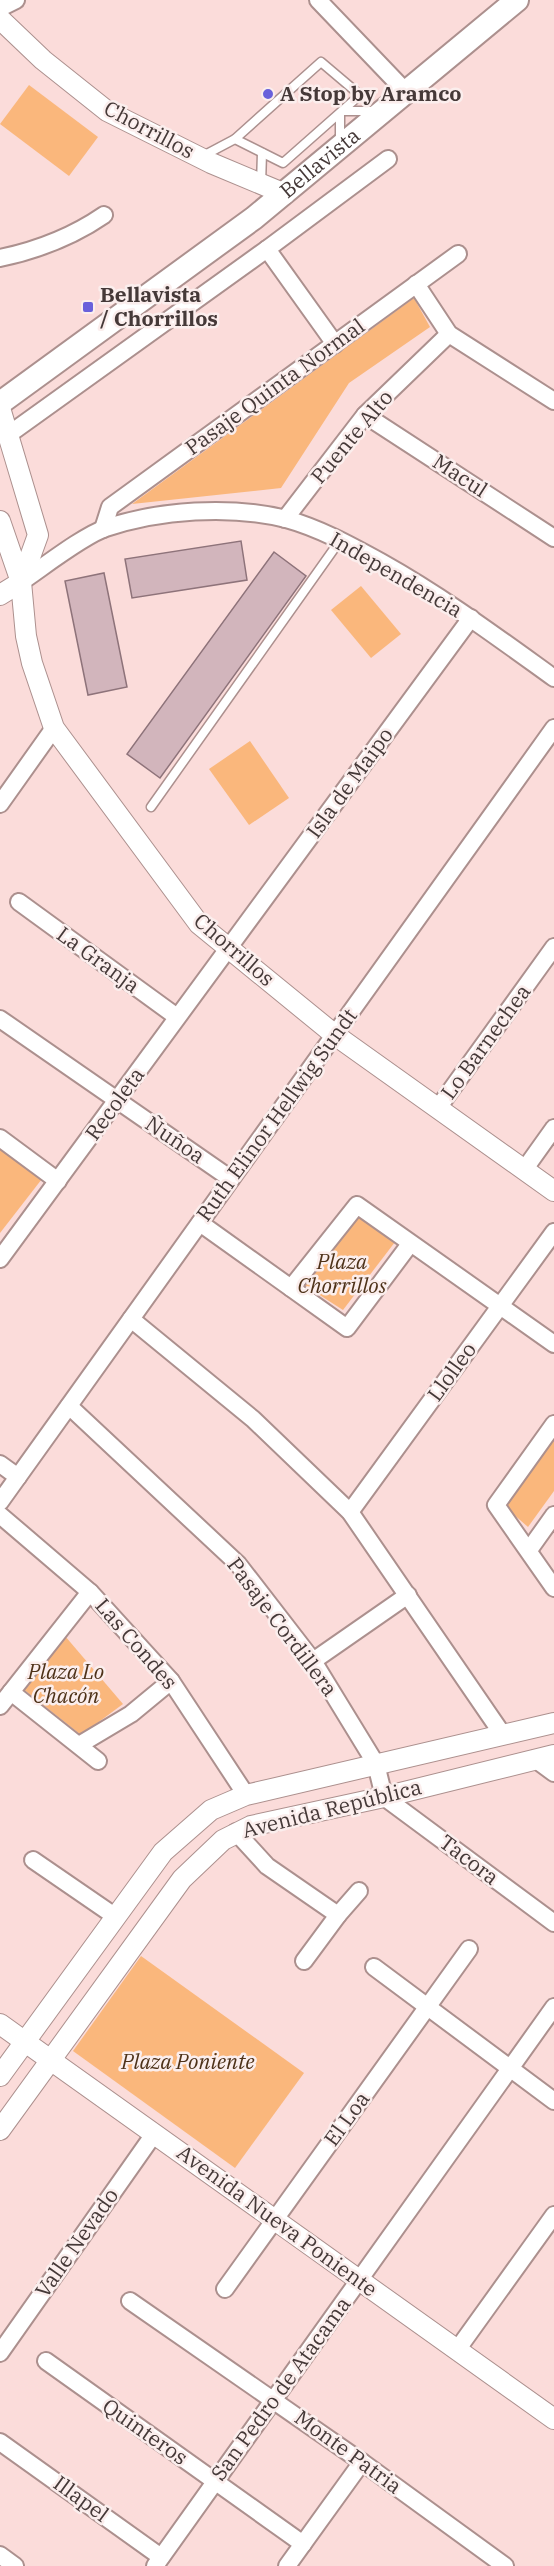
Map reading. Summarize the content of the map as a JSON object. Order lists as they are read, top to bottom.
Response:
{
  "streets": {
    "main road": ["Bellavista"],
    "street": [
      "Chorrillos",
      "Pasaje Quinta Normal",
      "Puente Alto",
      "Macul",
      "Independencia",
      "Isla de Maipo",
      "La Granja",
      "Lo Barnechea",
      "Recoleta",
      "Ruth Elinor Hellwig Sundt",
      "Ñuñoa",
      "Llolleo",
      "Pasaje Cordillera",
      "Las Condes",
      "Avenida República",
      "Tacora",
      "El Loa",
      "Avenida Nueva Poniente",
      "Valle Nevado",
      "San Pedro de Atacama",
      "Quinteros",
      "Monte Patria",
      "Illapel"
    ]
  },
  "crossings": [
    ["Chorrillos", "Bellavista"],
    ["Chorrillos", "Independencia"],
    ["Chorrillos", "Isla de Maipo"],
    ["Chorrillos", "Lo Barnechea"],
    ["Chorrillos", "Recoleta"],
    ["Chorrillos", "Ruth Elinor Hellwig Sundt"],
    ["Pasaje Quinta Normal", "Independencia"],
    ["Puente Alto", "Macul"],
    ["Puente Alto", "Independencia"],
    ["Independencia", "Isla de Maipo"],
    ["Isla de Maipo", "Recoleta"],
    ["La Granja", "Recoleta"],
    ["Recoleta", "Ñuñoa"],
    ["Ruth Elinor Hellwig Sundt", "Ñuñoa"],
    ["Ruth Elinor Hellwig Sundt", "Pasaje Cordillera"],
    ["Pasaje Cordillera", "Avenida República"],
    ["Pasaje Cordillera", "Tacora"],
    ["Las Condes", "Avenida República"],
    ["Avenida República", "Tacora"],
    ["Avenida República", "Avenida Nueva Poniente"],
    ["El Loa", "Avenida Nueva Poniente"],
    ["Avenida Nueva Poniente", "Valle Nevado"],
    ["Avenida Nueva Poniente", "San Pedro de Atacama"],
    ["San Pedro de Atacama", "Quinteros"],
    ["San Pedro de Atacama", "Monte Patria"],
    ["San Pedro de Atacama", "Illapel"]
  ],
  "parks": ["Plaza Chorrillos", "Plaza Lo Chacón", "Plaza Poniente"],
  "places": {
    "other": ["A Stop by Aramco"],
    "transit": ["Bellavista / Chorrillos"]
  }
}
